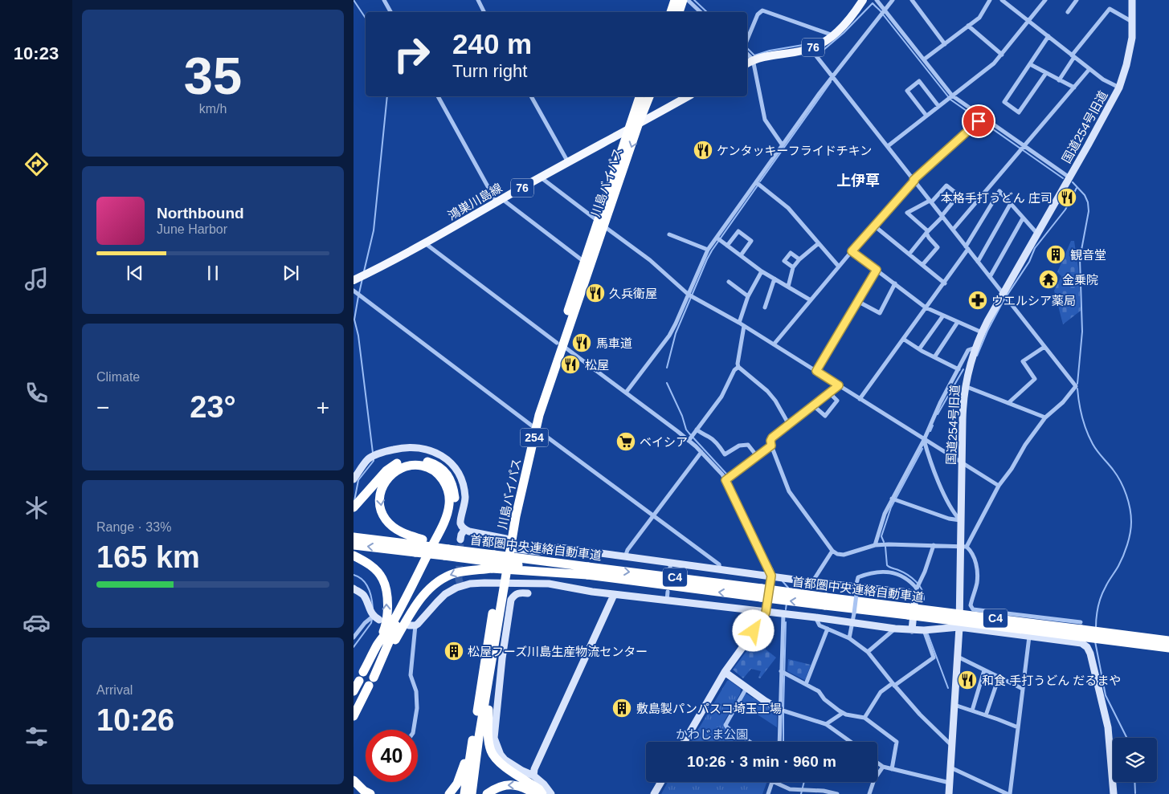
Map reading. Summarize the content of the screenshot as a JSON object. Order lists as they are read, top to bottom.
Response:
{
  "streets": {
    "highway": [
      "川島バイパス",
      "254",
      "首都圏中央連絡自動車道",
      "C4"
    ],
    "main road": ["76", "鴻巣川島線"],
    "street": ["国道254号旧道"]
  },
  "crossings": [
    ["川島バイパス", "鴻巣川島線"]
  ],
  "districts": ["上伊草"],
  "parks": ["かわじま公園"],
  "places": {
    "restaurant": [
      "ケンタッキーフライドチキン",
      "本格手打うどん 庄司",
      "久兵衛屋",
      "馬車道",
      "松屋",
      "和食 手打うどん だるまや"
    ],
    "building": ["観音堂", "松屋フーズ川島生産物流センター", "敷島製パンパスコ埼玉工場"],
    "temple": ["金乗院"],
    "pharmacy": ["ウエルシア薬局"],
    "supermarket": ["ベイシア"]
  },
  "page": {
    "tabs": "10:23",
    "tile": [
      ["35", "km/h"],
      "Climate",
      ["Range · 33%", "165 km"],
      ["Arrival", "10:26"]
    ],
    "turn": ["240 m", "Turn right"],
    "song": ["Northbound", "June Harbor"],
    "heat": ["−", "23°", "+"],
    "limit": "40",
    "trip": "10:26 · 3 min · 960 m"
  }
}
